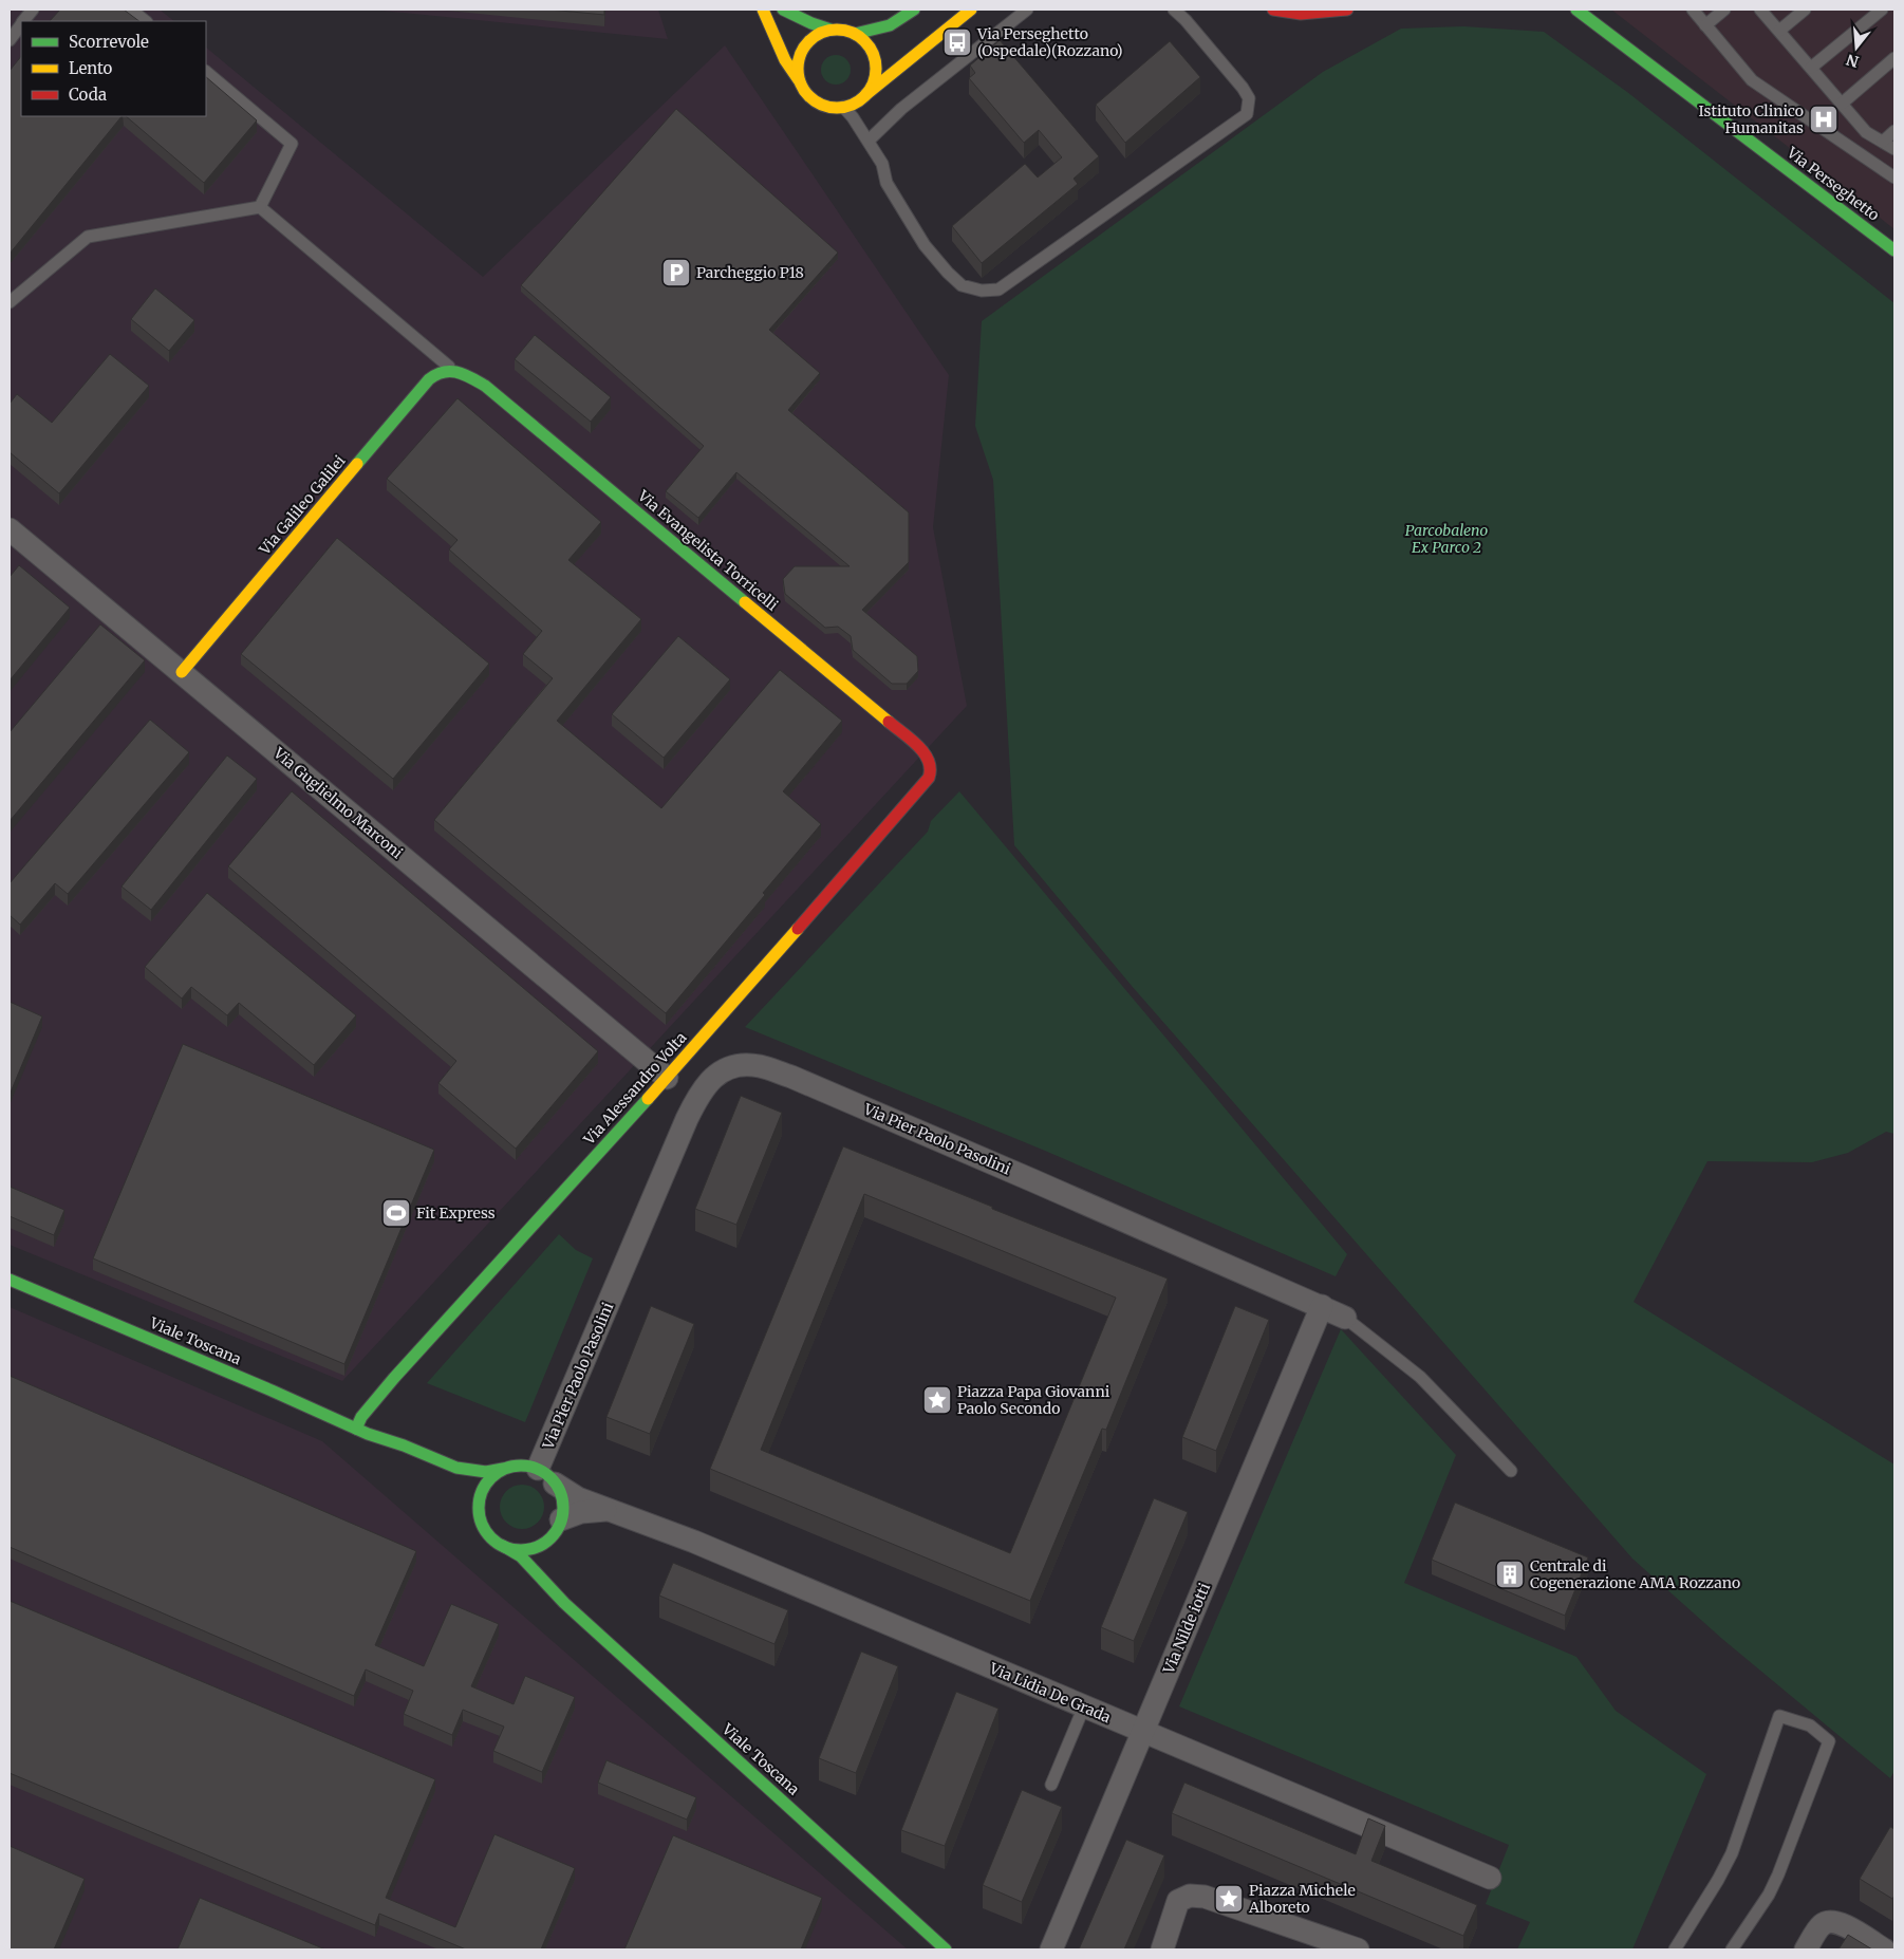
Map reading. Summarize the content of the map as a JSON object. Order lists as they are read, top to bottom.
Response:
{
  "streets": {
    "street": [
      "Via Perseghetto",
      "Via Galileo Galilei",
      "Via Evangelista Torricelli",
      "Via Guglielmo Marconi",
      "Via Alessandro Volta",
      "Via Pier Paolo Pasolini",
      "Viale Toscana",
      "Via Nilde iotti",
      "Via Lidia De Grada"
    ]
  },
  "crossings": [
    ["Via Galileo Galilei", "Via Evangelista Torricelli"],
    ["Via Galileo Galilei", "Via Guglielmo Marconi"],
    ["Via Evangelista Torricelli", "Via Alessandro Volta"],
    ["Via Guglielmo Marconi", "Via Alessandro Volta"],
    ["Via Alessandro Volta", "Viale Toscana"],
    ["Via Pier Paolo Pasolini", "Viale Toscana"],
    ["Via Pier Paolo Pasolini", "Via Nilde iotti"],
    ["Via Pier Paolo Pasolini", "Via Lidia De Grada"],
    ["Viale Toscana", "Via Lidia De Grada"],
    ["Via Nilde iotti", "Via Lidia De Grada"]
  ],
  "parks": ["Parcobaleno Ex Parco 2"],
  "places": {
    "bus stop": ["Via Perseghetto (Ospedale)(Rozzano)"],
    "hospital": ["Istituto Clinico Humanitas"],
    "parking": ["Parcheggio P18"],
    "sports": ["Fit Express"],
    "place": ["Piazza Papa Giovanni Paolo Secondo", "Piazza Michele Alboreto"],
    "building": ["Centrale di Cogenerazione AMA Rozzano"]
  },
  "legend": ["Scorrevole", "Lento", "Coda"],
  "north": "bottom"
}
